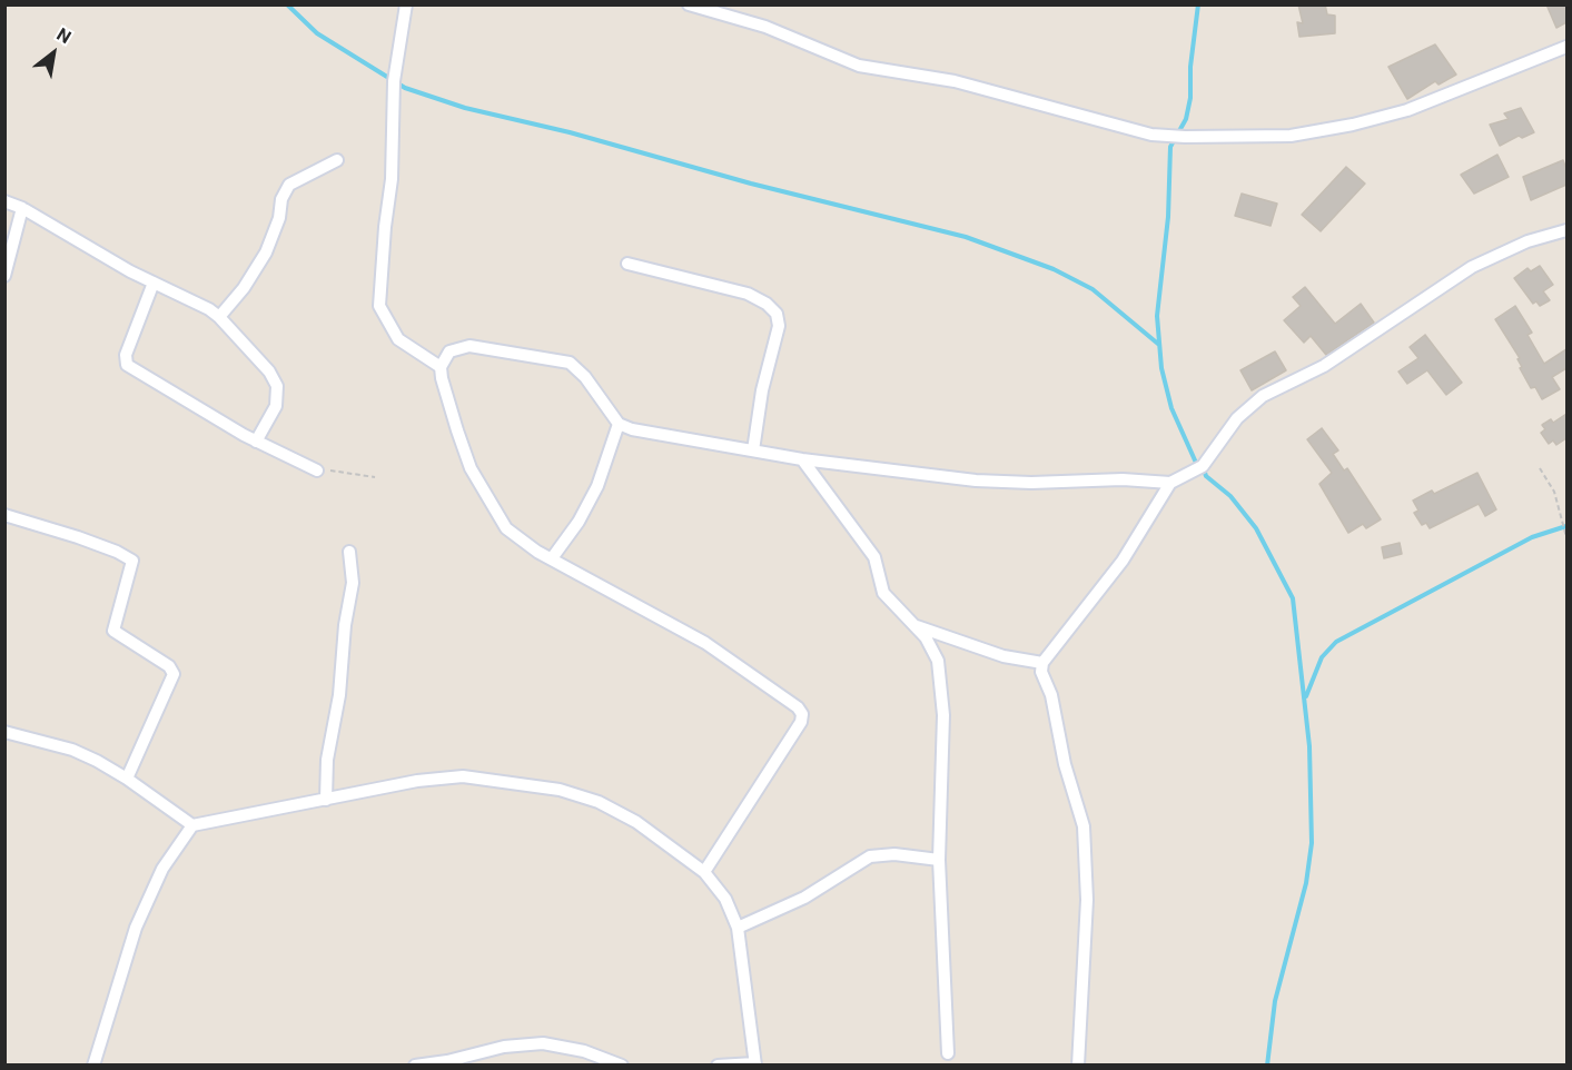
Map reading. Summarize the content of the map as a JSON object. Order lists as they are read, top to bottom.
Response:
{
  "north": "top right"
}
